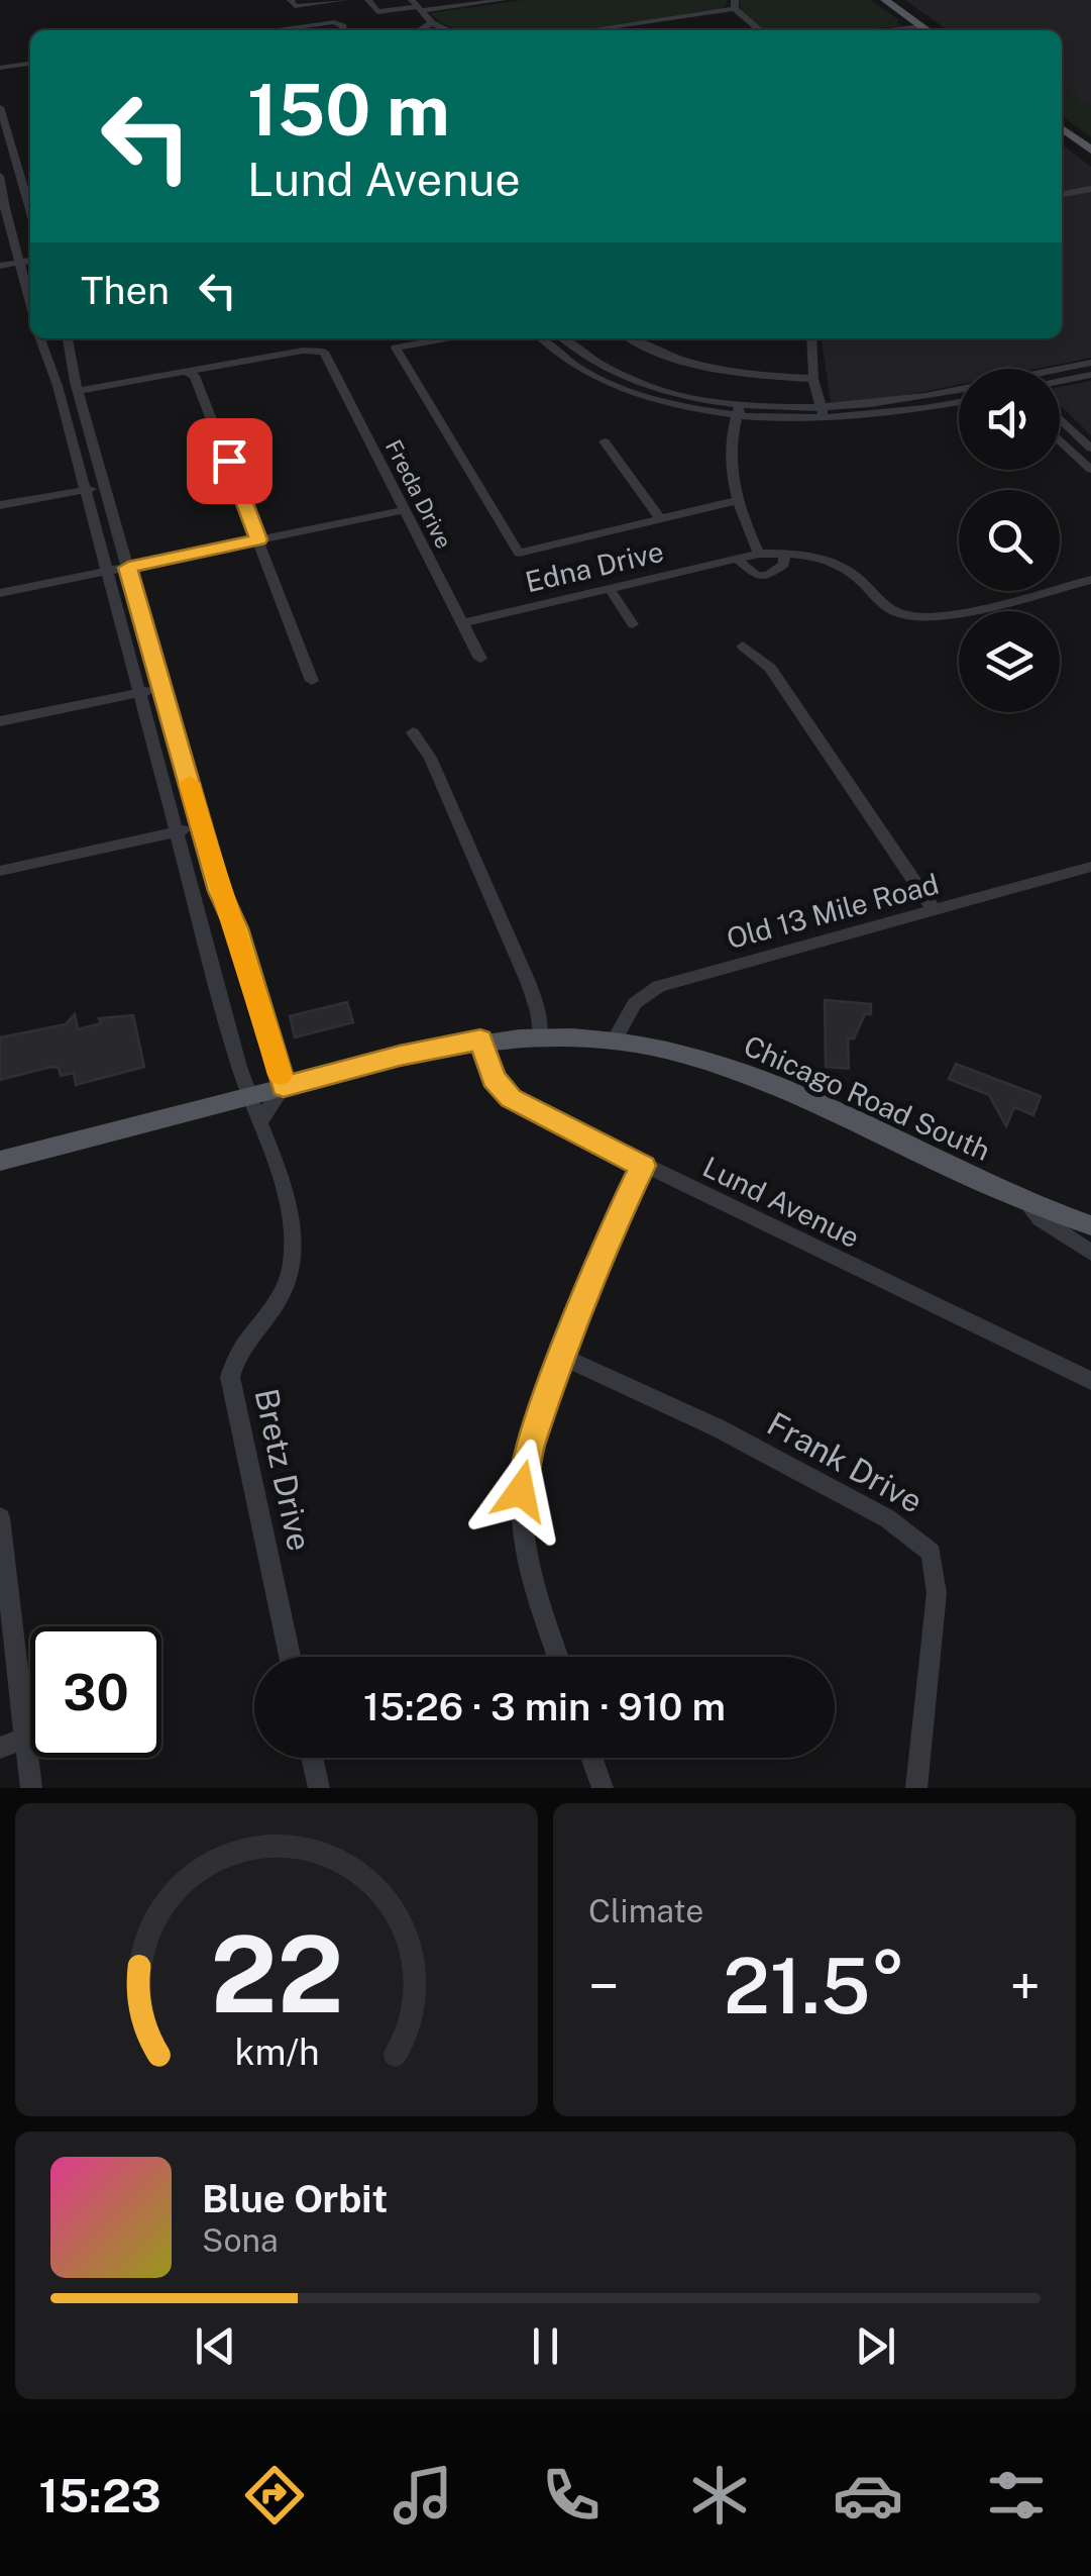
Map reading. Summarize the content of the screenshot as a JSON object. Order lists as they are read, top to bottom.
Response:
{
  "streets": {
    "main road": ["Chicago Road South"],
    "street": [
      "Freda Drive",
      "Edna Drive",
      "Old 13 Mile Road",
      "Lund Avenue",
      "Frank Drive",
      "Bretz Drive"
    ]
  },
  "crossings": [
    ["Freda Drive", "Edna Drive"],
    ["Old 13 Mile Road", "Chicago Road South"],
    ["Chicago Road South", "Lund Avenue"],
    ["Chicago Road South", "Bretz Drive"]
  ],
  "page": {
    "turn": ["150 m", "Lund Avenue"],
    "then": "Then",
    "limit": "30",
    "trip": "15:26 · 3 min · 910 m",
    "tile": "Climate",
    "heat": ["−", "21.5°", "+"],
    "song": ["Blue Orbit", "Sona"],
    "tabs": "15:23",
    "gauge": ["22", "km/h"]
  }
}
